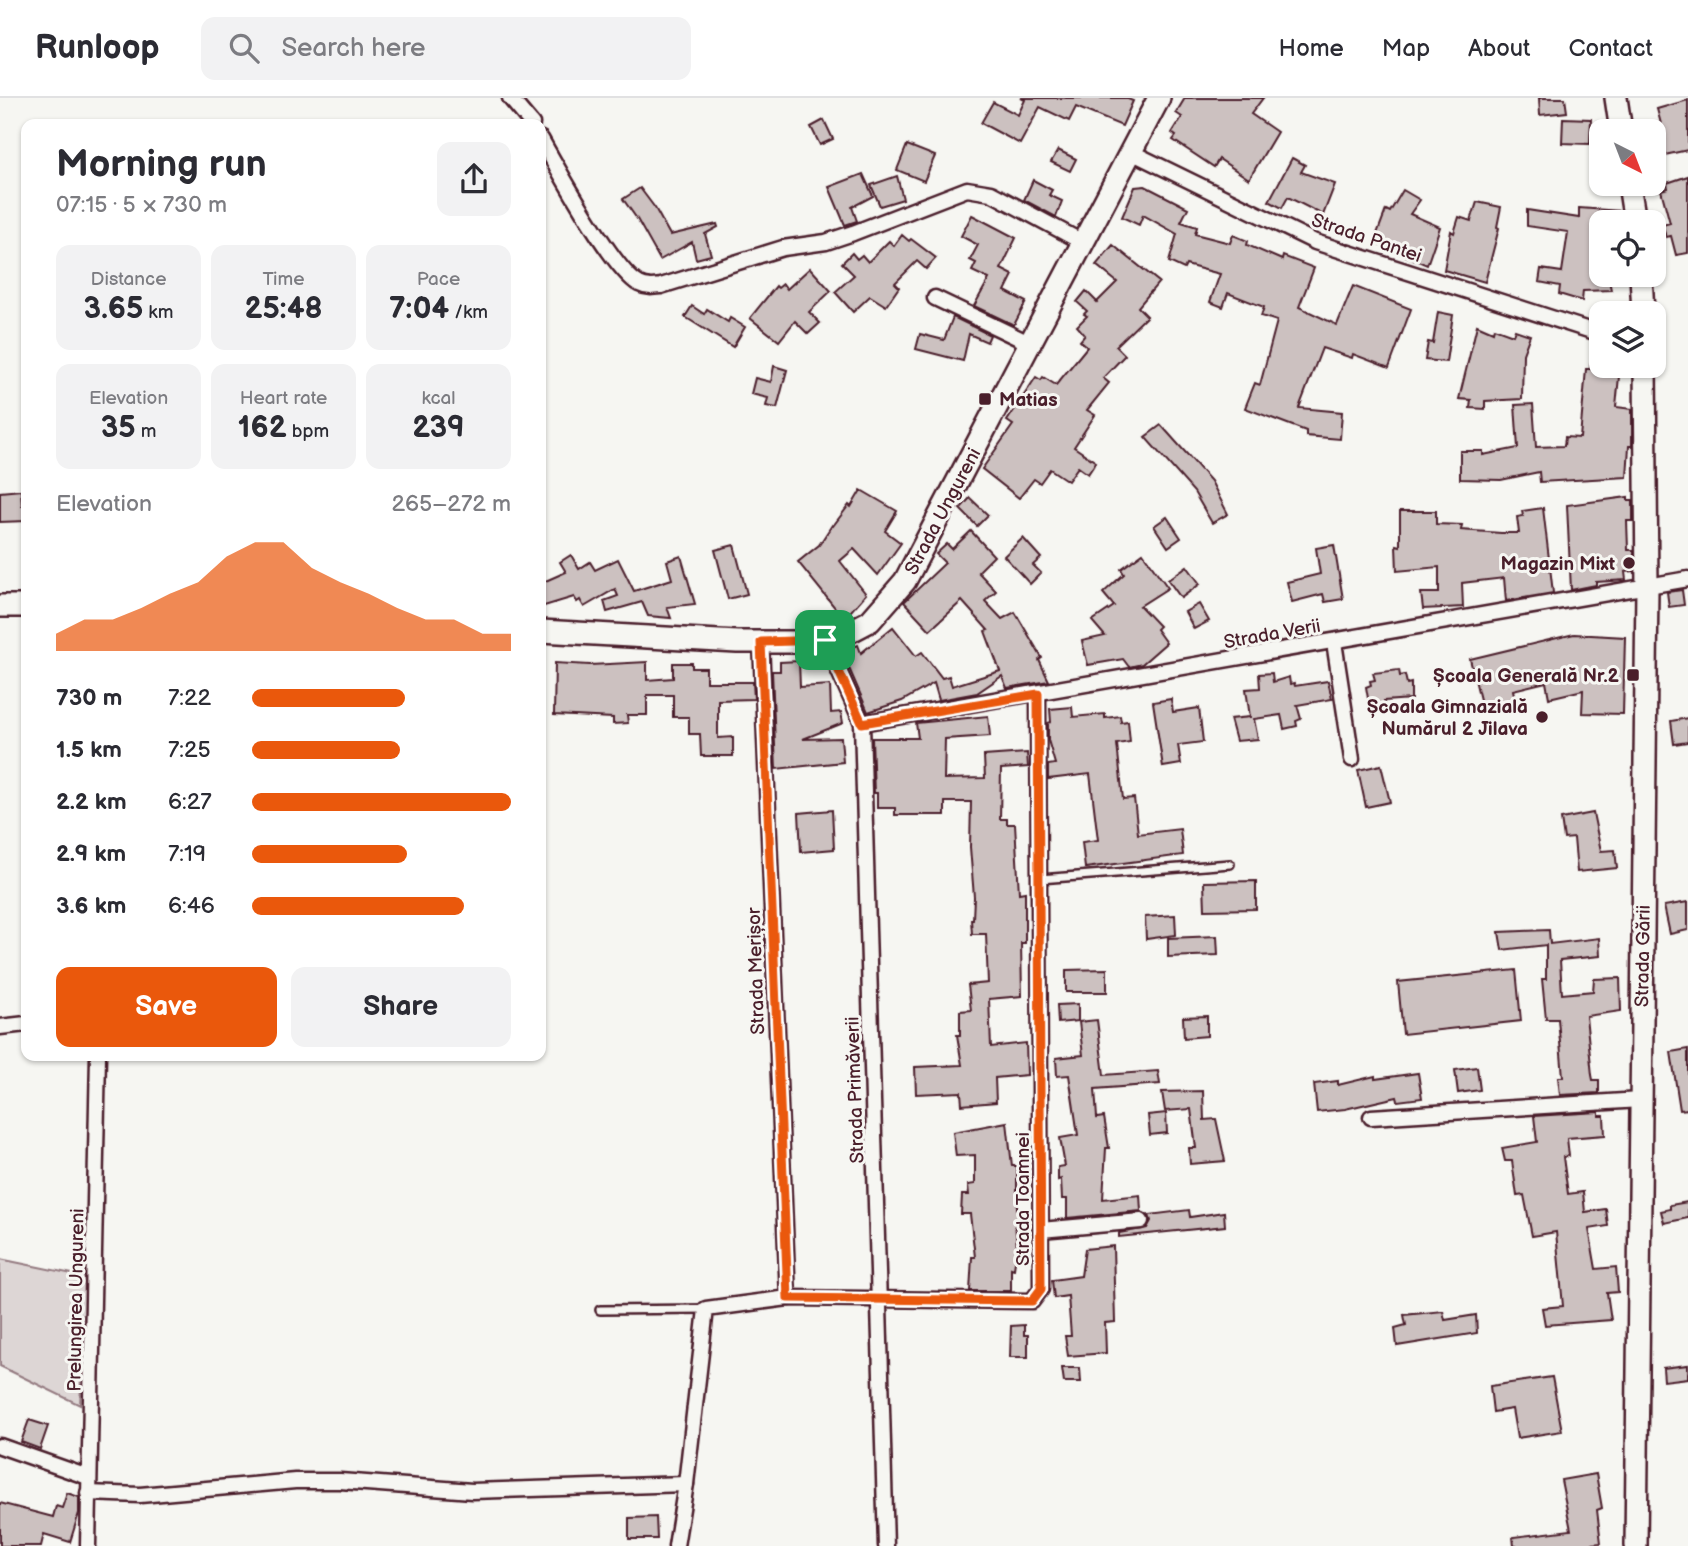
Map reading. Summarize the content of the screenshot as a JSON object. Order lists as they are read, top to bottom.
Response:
{
  "streets": {
    "main road": ["Strada Ungureni", "Strada Gării"],
    "street": [
      "Strada Pantei",
      "Strada Verii",
      "Strada Merișor",
      "Strada Primăverii",
      "Strada Toamnei",
      "Prelungirea Ungureni"
    ]
  },
  "crossings": [
    ["Strada Pantei", "Strada Ungureni"],
    ["Strada Ungureni", "Strada Merișor"],
    ["Strada Ungureni", "Strada Primăverii"],
    ["Strada Verii", "Strada Gării"],
    ["Strada Verii", "Strada Primăverii"],
    ["Strada Verii", "Strada Toamnei"],
    ["Strada Merișor", "Strada Toamnei"],
    ["Strada Primăverii", "Strada Toamnei"]
  ],
  "places": {
    "transit": ["Matias", "Școala Generală Nr.2"],
    "other": ["Magazin Mixt", "Școala Gimnazială Numărul 2 Jilava"]
  },
  "north": "bottom right",
  "page": {
    "header": "Runloop",
    "search": "Search here",
    "nav": [
      "Home",
      "Map",
      "About",
      "Contact"
    ],
    "heading": ["Morning run", "07:15 · 5 × 730 m"],
    "stats": [
      ["Distance", "3.65 km"],
      ["Time", "25:48"],
      ["Pace", "7:04 /km"],
      ["Elevation", "35 m"],
      ["Heart rate", "162 bpm"],
      ["kcal", "239"]
    ],
    "chart": ["Elevation", "265–272 m"],
    "list": [
      {
        "name": "730 m",
        "note": "7:22"
      },
      {
        "name": "1.5 km",
        "note": "7:25"
      },
      {
        "name": "2.2 km",
        "note": "6:27"
      },
      {
        "name": "2.9 km",
        "note": "7:19"
      },
      {
        "name": "3.6 km",
        "note": "6:46"
      }
    ],
    "buttons": ["Save", "Share"]
  }
}
